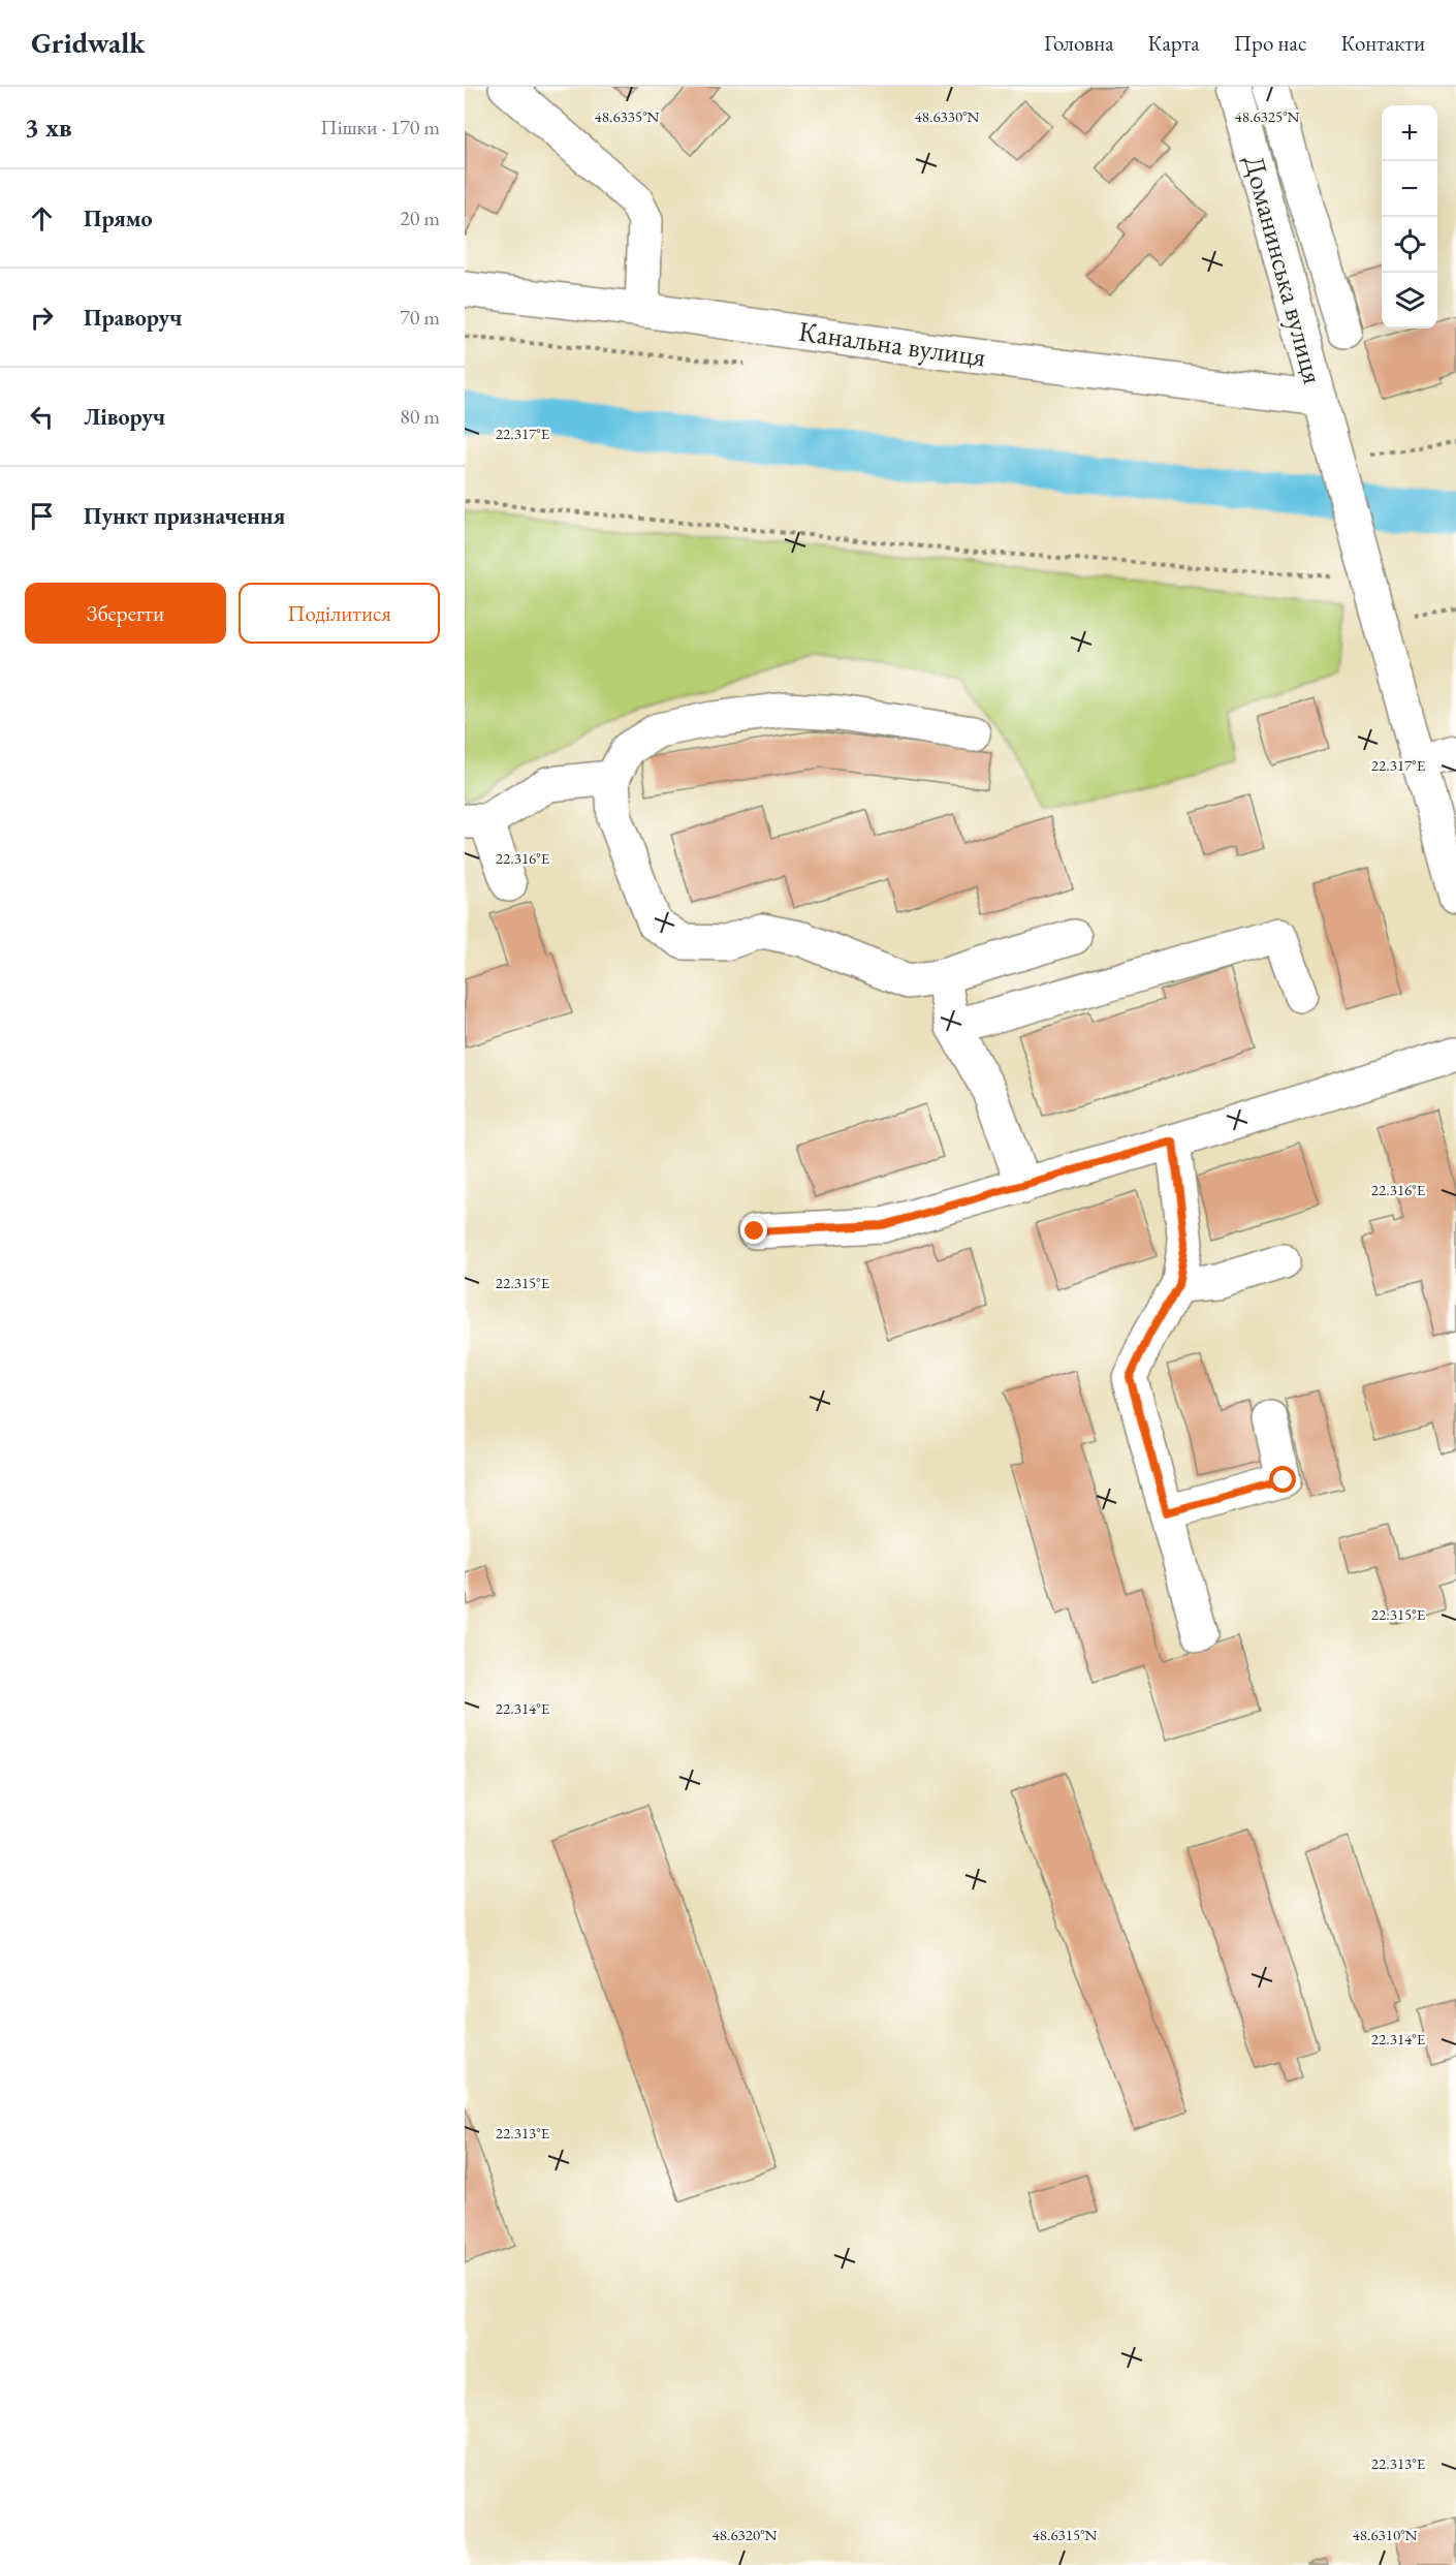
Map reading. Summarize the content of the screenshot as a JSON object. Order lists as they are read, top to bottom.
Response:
{
  "streets": {
    "street": ["Доманинська вулиця", "Канальна вулиця"]
  },
  "crossings": [
    ["Доманинська вулиця", "Канальна вулиця"]
  ],
  "page": {
    "header": "Gridwalk",
    "nav": [
      "Головна",
      "Карта",
      "Про нас",
      "Контакти"
    ],
    "heading": ["3 хв", "Пішки · 170 m"],
    "map_buttons": ["+", "−"],
    "list": [
      ["Прямо", "20 m"],
      ["Праворуч", "70 m"],
      ["Ліворуч", "80 m"],
      "Пункт призначення"
    ],
    "buttons": ["Зберегти", "Поділитися"]
  },
  "coordinates": [
    "48.6335°N",
    "48.6330°N",
    "48.6325°N",
    "22.317°E",
    "22.316°E",
    "22.315°E",
    "22.314°E",
    "22.313°E",
    "48.6320°N",
    "48.6315°N",
    "48.6310°N"
  ]
}
